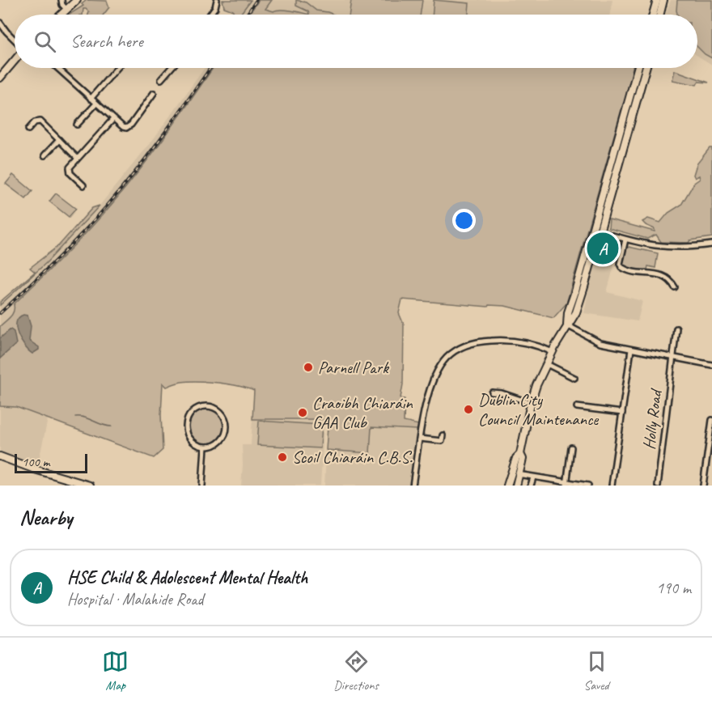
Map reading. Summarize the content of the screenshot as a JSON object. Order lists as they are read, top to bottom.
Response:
{
  "streets": {
    "street": ["Holly Road"]
  },
  "places": [
    "Parnell Park",
    "Dublin City Council Maintenance",
    "Craoibh Chiaráin GAA Club",
    "Scoil Chiaráin C.B.S."
  ],
  "scale_bar": "100 m",
  "page": {
    "search": "Search here",
    "pins": "A",
    "scale": "100 m",
    "heading": "Nearby",
    "list": [
      {
        "mark": "A",
        "name": "HSE Child & Adolescent Mental Health",
        "note": "Hospital · Malahide Road",
        "value": "190 m"
      }
    ],
    "nav": ["Map", "Directions", "Saved"]
  }
}
